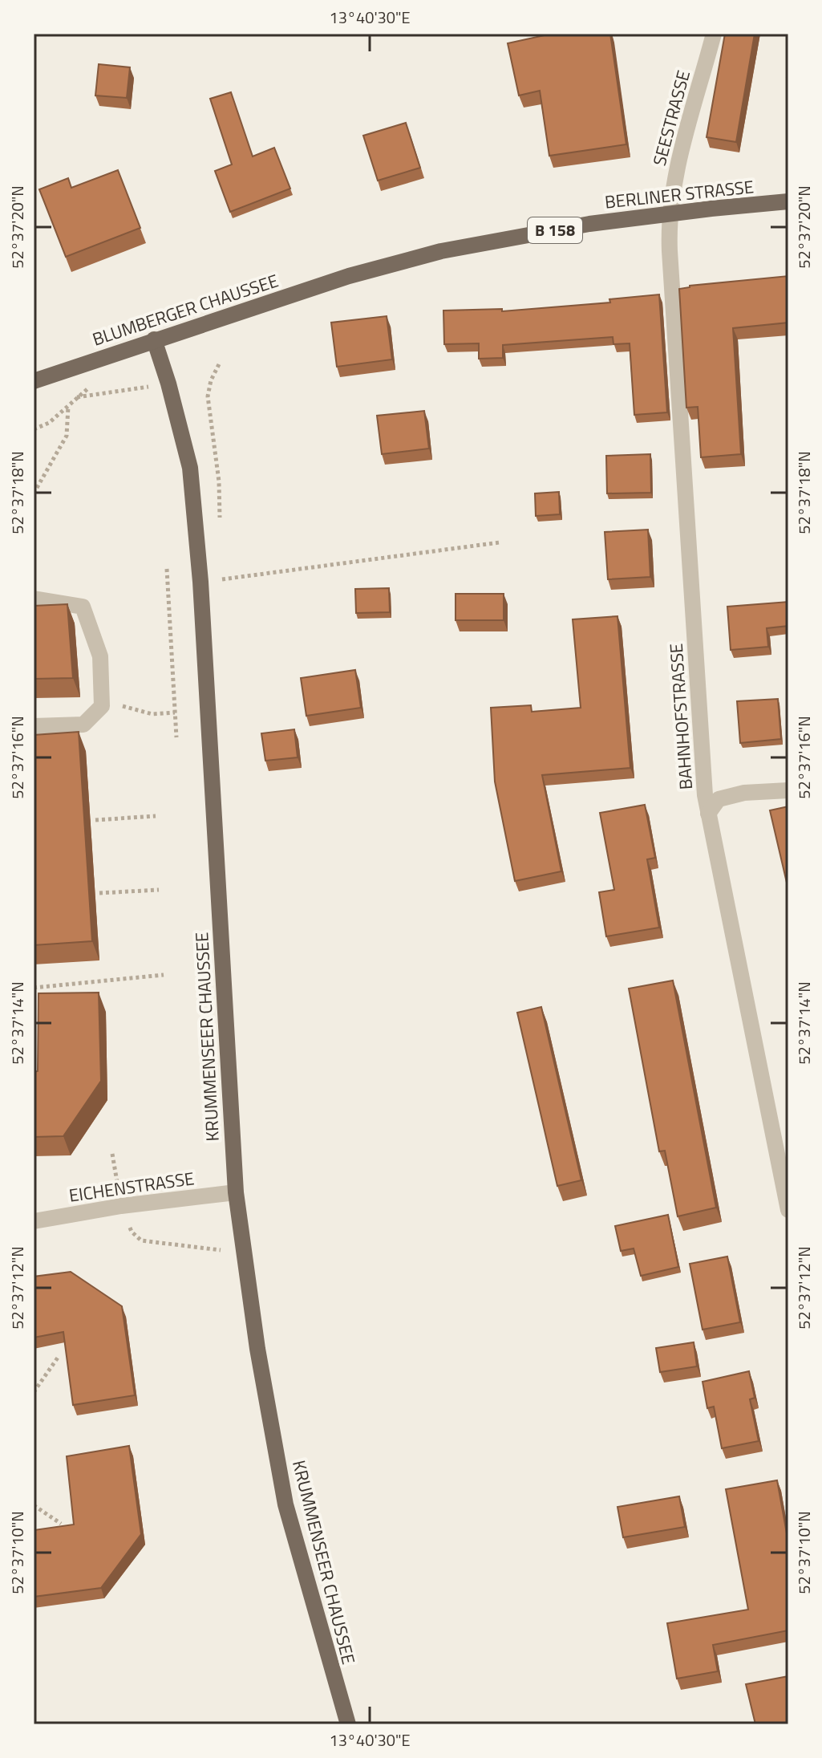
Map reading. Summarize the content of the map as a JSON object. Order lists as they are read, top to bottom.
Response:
{
  "streets": {
    "main road": [
      "BERLINER STRASSE",
      "B 158",
      "BLUMBERGER CHAUSSEE",
      "KRUMMENSEER CHAUSSEE"
    ],
    "street": ["SEESTRASSE", "BAHNHOFSTRASSE", "EICHENSTRASSE"]
  },
  "crossings": [
    ["SEESTRASSE", "BERLINER STRASSE"],
    ["SEESTRASSE", "BAHNHOFSTRASSE"],
    ["BERLINER STRASSE", "BLUMBERGER CHAUSSEE"],
    ["BERLINER STRASSE", "BAHNHOFSTRASSE"],
    ["BLUMBERGER CHAUSSEE", "KRUMMENSEER CHAUSSEE"],
    ["KRUMMENSEER CHAUSSEE", "EICHENSTRASSE"]
  ],
  "coordinates": [
    "13°40'30\"E",
    "52°37'20\"N",
    "52°37'18\"N",
    "52°37'16\"N",
    "52°37'14\"N",
    "52°37'12\"N",
    "52°37'10\"N"
  ]
}
